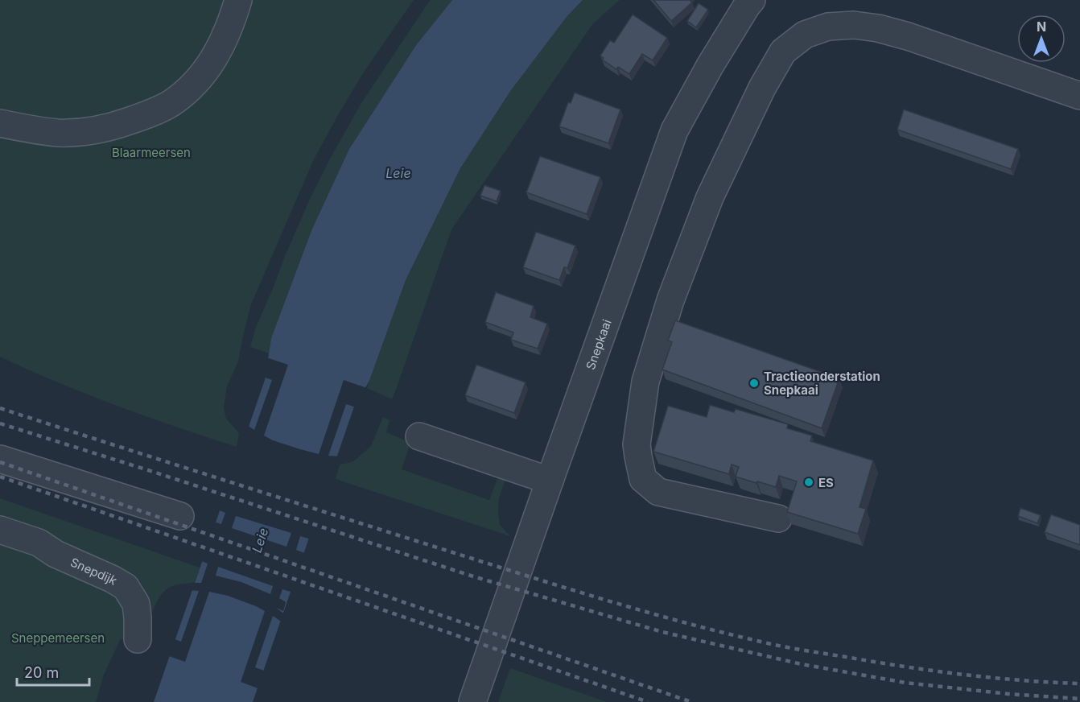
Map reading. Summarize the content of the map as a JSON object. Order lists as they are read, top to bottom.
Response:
{
  "streets": {
    "street": ["Snepkaai", "Snepdijk"]
  },
  "water": ["Leie"],
  "parks": ["Blaarmeersen", "Sneppemeersen"],
  "places": ["Tractieonderstation Snepkaai", "ES"],
  "scale_bar": "20 m",
  "north": "top"
}
